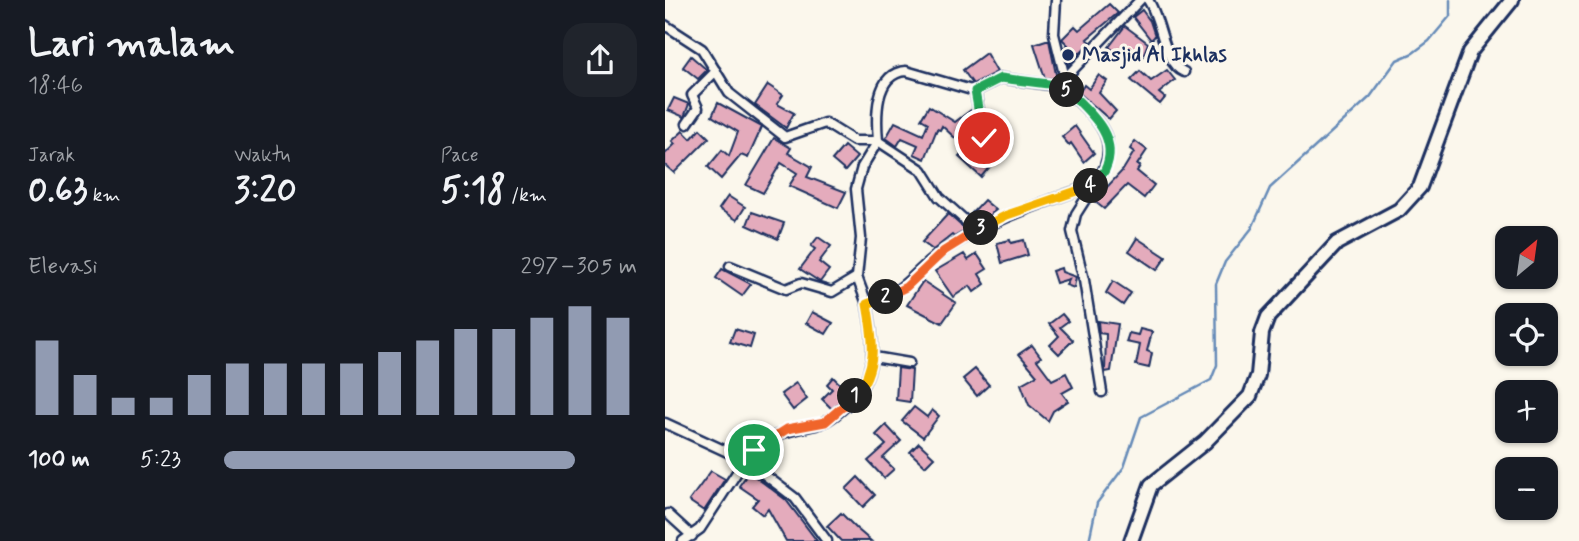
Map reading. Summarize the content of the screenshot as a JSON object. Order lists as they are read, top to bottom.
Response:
{
  "places": ["Masjid Al Ikhlas"],
  "north": "top right",
  "page": {
    "heading": ["Lari malam", "18:46"],
    "pins": [
      "5",
      "4",
      "3",
      "2",
      "1"
    ],
    "stats": [
      ["Jarak", "0.63 km"],
      ["Waktu", "3:20"],
      ["Pace", "5:18 /km"]
    ],
    "map_buttons": ["+", "−"],
    "chart": ["Elevasi", "297–305 m"],
    "list": [
      {
        "name": "100 m",
        "note": "5:23"
      }
    ]
  }
}
